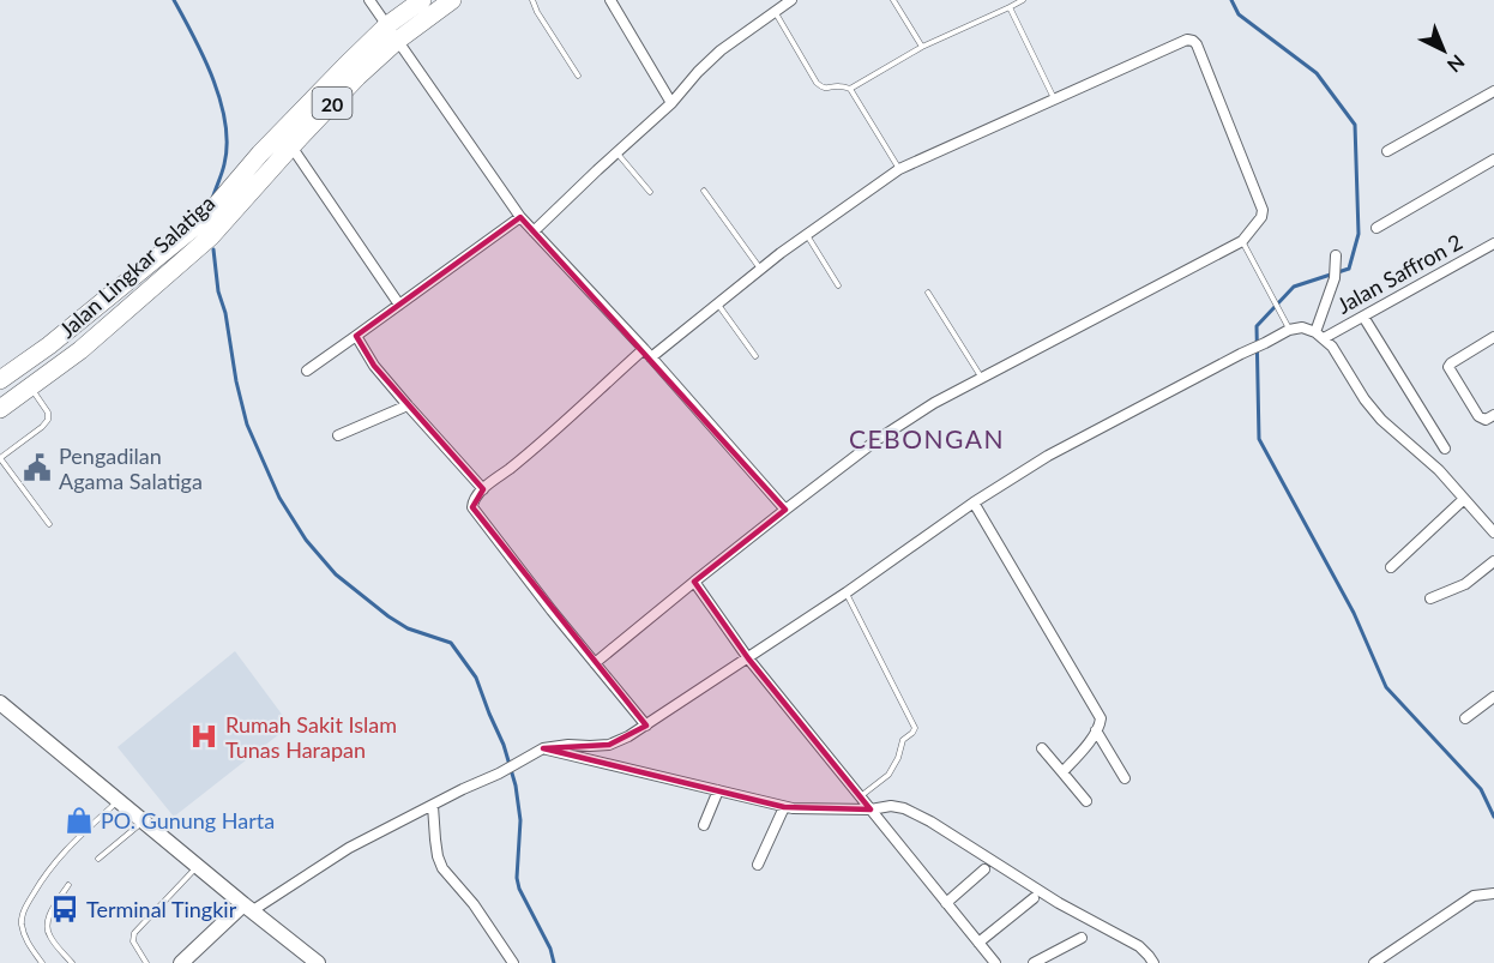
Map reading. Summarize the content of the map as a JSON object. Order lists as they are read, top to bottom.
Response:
{
  "streets": {
    "highway": ["20", "Jalan Lingkar Salatiga"],
    "street": ["Jalan Saffron 2"]
  },
  "districts": ["CEBONGAN"],
  "places": {
    "public building": ["Pengadilan Agama Salatiga"],
    "hospital": ["Rumah Sakit Islam Tunas Harapan"],
    "shop": ["PO. Gunung Harta"],
    "bus stop": ["Terminal Tingkir"]
  },
  "north": "bottom right"
}
